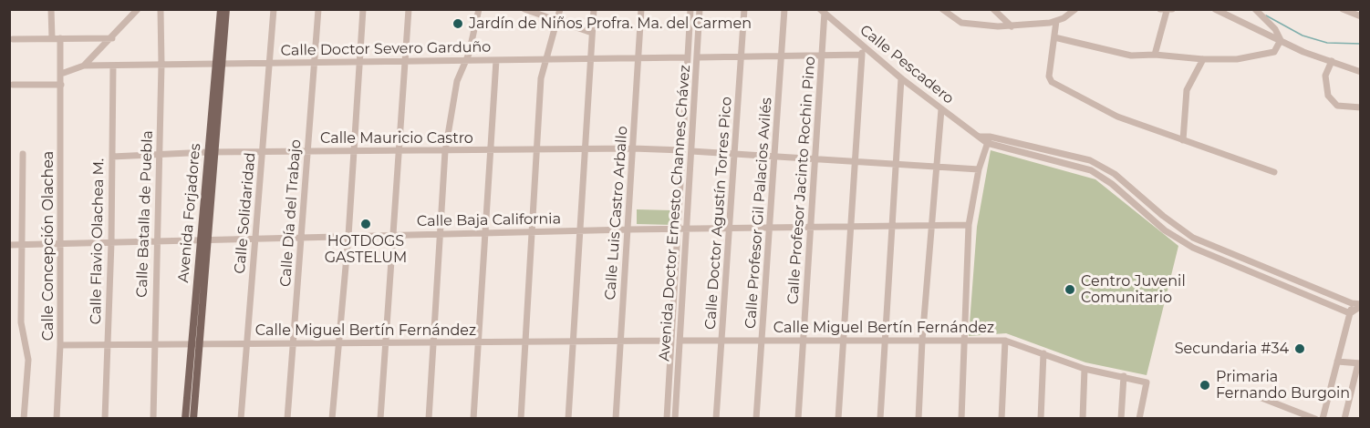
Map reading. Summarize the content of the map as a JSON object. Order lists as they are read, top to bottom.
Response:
{
  "streets": {
    "main road": ["Avenida Forjadores"],
    "street": [
      "Calle Doctor Severo Garduño",
      "Calle Pescadero",
      "Calle Mauricio Castro",
      "Calle Profesor Jacinto Rochin Pino",
      "Calle Solidaridad",
      "Calle Día del Trabajo",
      "Calle Luis Castro Arballo",
      "Avenida Doctor Ernesto Channes Chávez",
      "Calle Doctor Agustín Torres Pico",
      "Calle Profesor Gil Palacios Avilés",
      "Calle Batalla de Puebla",
      "Calle Baja California",
      "Calle Flavio Olachea M.",
      "Calle Concepción Olachea",
      "Calle Miguel Bertín Fernández"
    ]
  },
  "crossings": [
    ["Calle Doctor Severo Garduño", "Avenida Forjadores"],
    ["Calle Doctor Severo Garduño", "Calle Solidaridad"],
    ["Calle Doctor Severo Garduño", "Calle Día del Trabajo"],
    ["Calle Doctor Severo Garduño", "Calle Luis Castro Arballo"],
    ["Calle Doctor Severo Garduño", "Avenida Doctor Ernesto Channes Chávez"],
    ["Calle Doctor Severo Garduño", "Calle Batalla de Puebla"],
    ["Calle Doctor Severo Garduño", "Calle Flavio Olachea M."],
    ["Calle Pescadero", "Calle Profesor Jacinto Rochin Pino"],
    ["Calle Mauricio Castro", "Avenida Forjadores"],
    ["Calle Mauricio Castro", "Calle Solidaridad"],
    ["Calle Mauricio Castro", "Calle Día del Trabajo"],
    ["Calle Mauricio Castro", "Calle Luis Castro Arballo"],
    ["Calle Mauricio Castro", "Avenida Doctor Ernesto Channes Chávez"],
    ["Calle Mauricio Castro", "Calle Batalla de Puebla"],
    ["Calle Mauricio Castro", "Calle Flavio Olachea M."],
    ["Calle Profesor Jacinto Rochin Pino", "Calle Baja California"],
    ["Calle Profesor Jacinto Rochin Pino", "Calle Miguel Bertín Fernández"],
    ["Avenida Forjadores", "Calle Baja California"],
    ["Avenida Forjadores", "Calle Miguel Bertín Fernández"],
    ["Calle Solidaridad", "Calle Baja California"],
    ["Calle Solidaridad", "Calle Miguel Bertín Fernández"],
    ["Calle Día del Trabajo", "Calle Baja California"],
    ["Calle Día del Trabajo", "Calle Miguel Bertín Fernández"],
    ["Calle Luis Castro Arballo", "Calle Baja California"],
    ["Calle Luis Castro Arballo", "Calle Miguel Bertín Fernández"],
    ["Avenida Doctor Ernesto Channes Chávez", "Calle Baja California"],
    ["Avenida Doctor Ernesto Channes Chávez", "Calle Miguel Bertín Fernández"],
    ["Calle Doctor Agustín Torres Pico", "Calle Baja California"],
    ["Calle Doctor Agustín Torres Pico", "Calle Miguel Bertín Fernández"],
    ["Calle Profesor Gil Palacios Avilés", "Calle Baja California"],
    ["Calle Profesor Gil Palacios Avilés", "Calle Miguel Bertín Fernández"],
    ["Calle Batalla de Puebla", "Calle Baja California"],
    ["Calle Batalla de Puebla", "Calle Miguel Bertín Fernández"],
    ["Calle Baja California", "Calle Flavio Olachea M."],
    ["Calle Baja California", "Calle Concepción Olachea"],
    ["Calle Flavio Olachea M.", "Calle Miguel Bertín Fernández"],
    ["Calle Concepción Olachea", "Calle Miguel Bertín Fernández"]
  ],
  "places": [
    "Jardín de Niños Profra. Ma. del Carmen",
    "HOTDOGS GASTELUM",
    "Centro Juvenil Comunitario",
    "Secundaria #34",
    "Primaria Fernando Burgoin"
  ]
}
